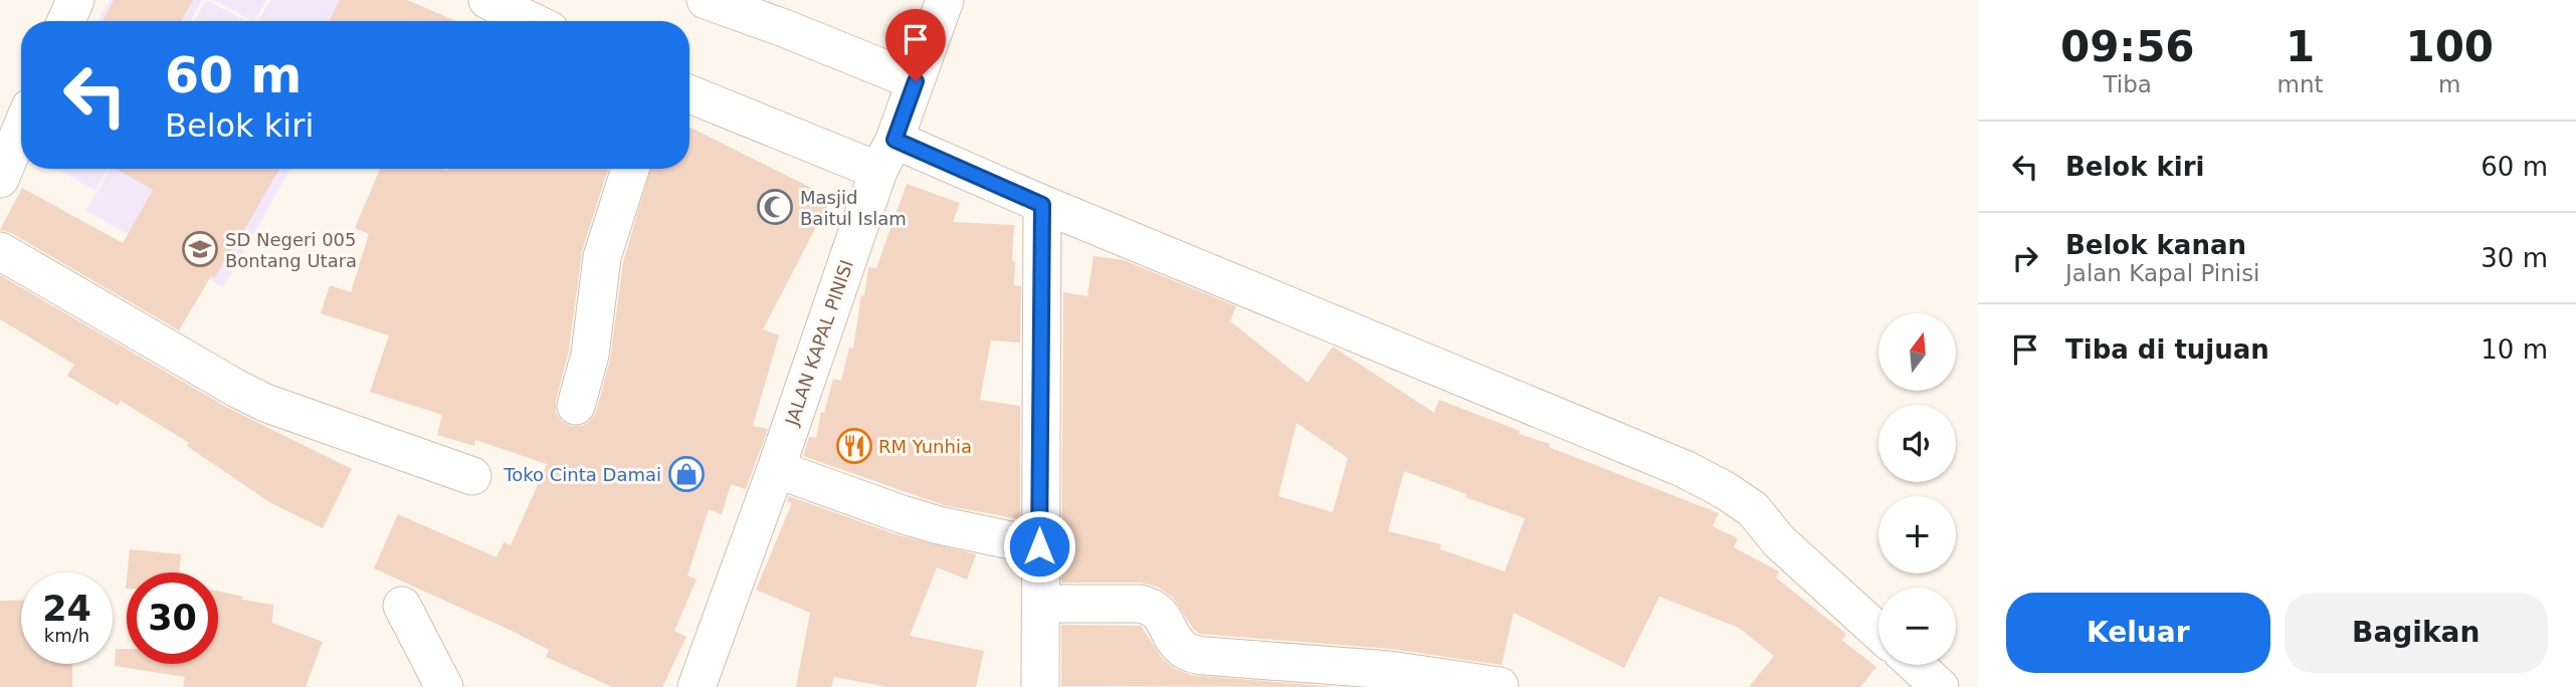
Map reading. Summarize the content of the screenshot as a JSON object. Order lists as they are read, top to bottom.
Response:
{
  "streets": {
    "street": ["JALAN KAPAL PINISI"]
  },
  "places": {
    "mosque": ["Masjid Baitul Islam"],
    "school or university": ["SD Negeri 005 Bontang Utara"],
    "restaurant": ["RM Yunhia"],
    "shop": ["Toko Cinta Damai"]
  },
  "north": "top",
  "page": {
    "eta": [
      "09:56",
      "Tiba",
      "1",
      "mnt",
      "100",
      "m"
    ],
    "turn": ["60 m", "Belok kiri"],
    "list": [
      {
        "name": "Belok kiri",
        "value": "60 m"
      },
      {
        "name": "Belok kanan",
        "note": "Jalan Kapal Pinisi",
        "value": "30 m"
      },
      {
        "name": "Tiba di tujuan",
        "value": "10 m"
      }
    ],
    "map_buttons": ["+", "−"],
    "speed": "24 km/h",
    "limit": "30",
    "buttons": ["Keluar", "Bagikan"]
  }
}
